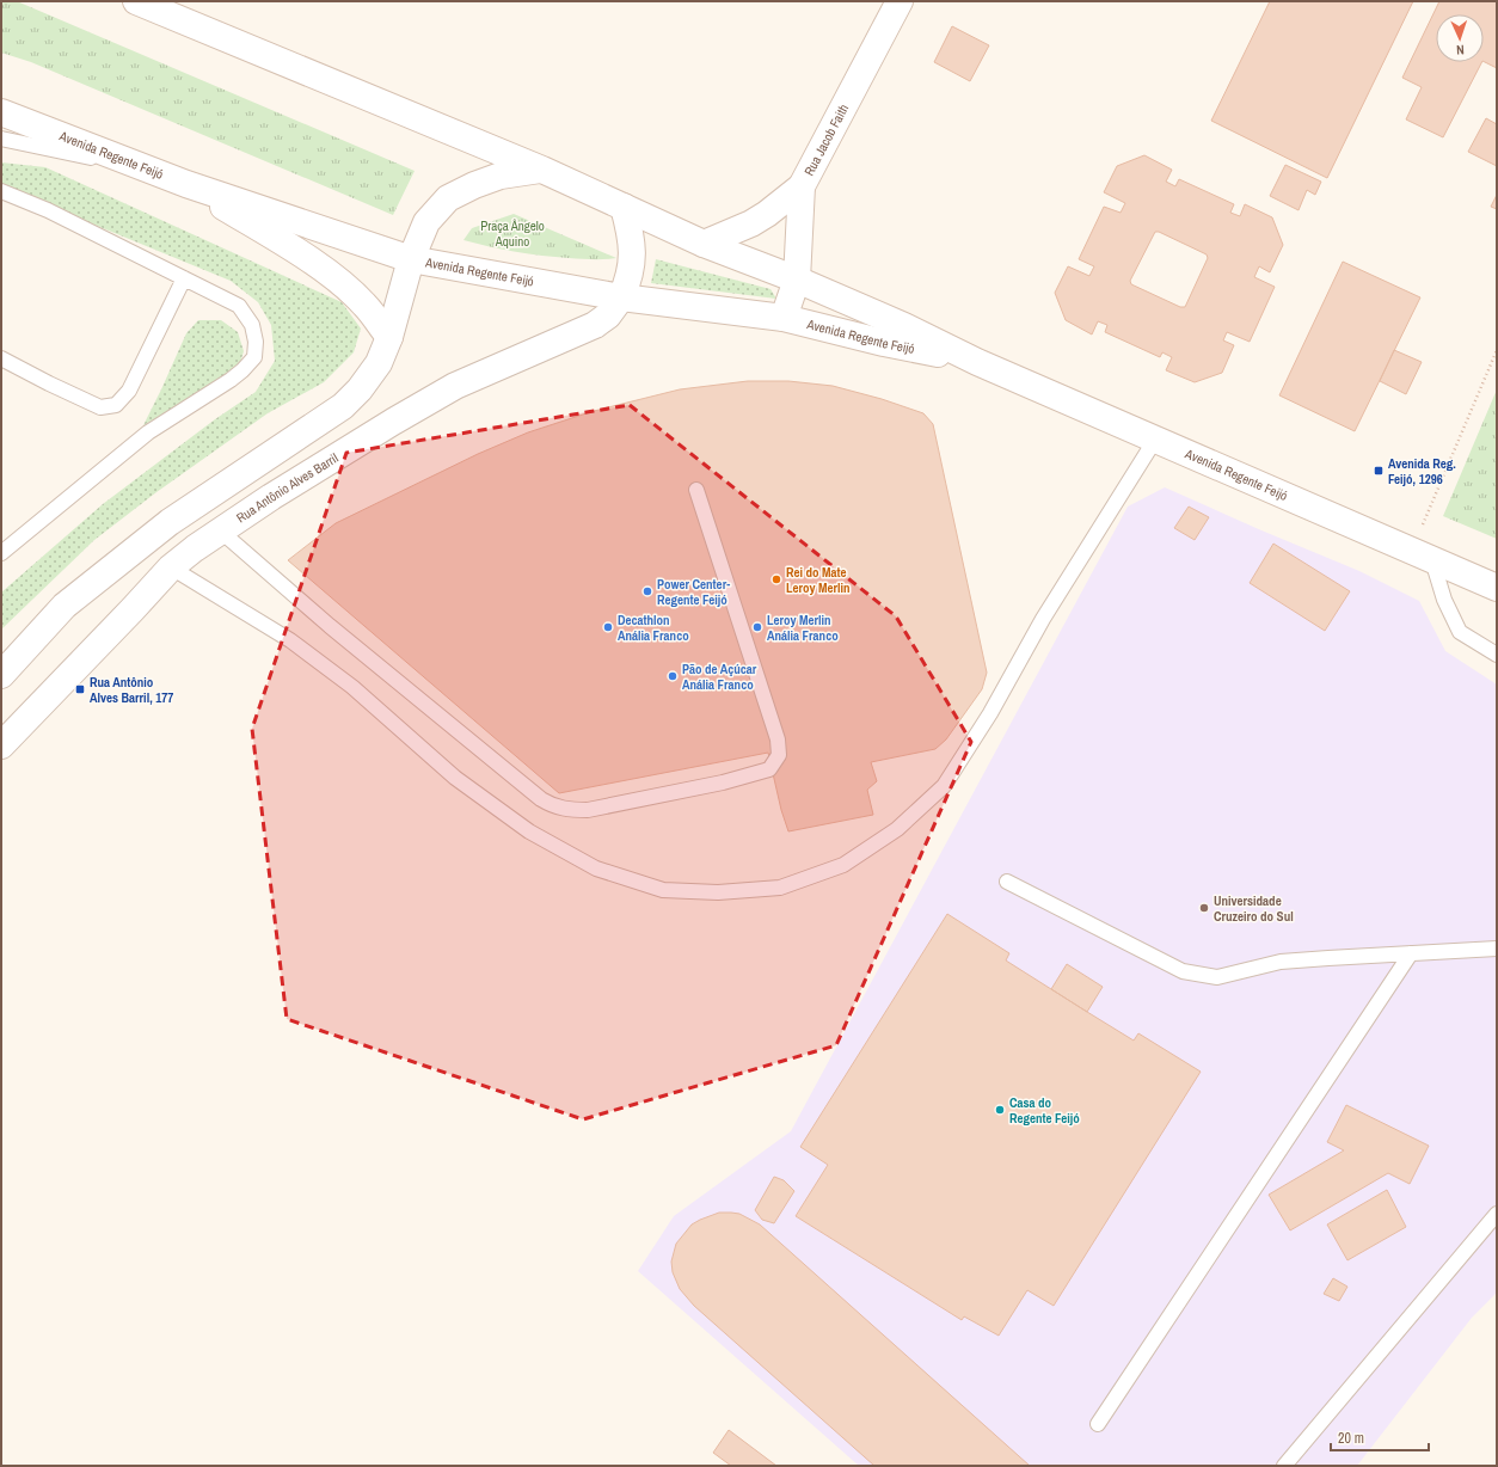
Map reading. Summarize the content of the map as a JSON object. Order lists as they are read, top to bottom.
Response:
{
  "streets": {
    "main road": ["Rua Jacob Faith", "Avenida Regente Feijó", "Rua Antônio Alves Barril"]
  },
  "crossings": [
    ["Rua Jacob Faith", "Avenida Regente Feijó"],
    ["Avenida Regente Feijó", "Rua Antônio Alves Barril"]
  ],
  "parks": ["Praça Ângelo Aquino"],
  "places": {
    "transit": ["Avenida Reg. Feijó, 1296", "Rua Antônio Alves Barril, 177"],
    "other": [
      "Rei do Mate Leroy Merlin",
      "Power Center- Regente Feijó",
      "Decathlon Anália Franco",
      "Leroy Merlin Anália Franco",
      "Pão de Açúcar Anália Franco",
      "Universidade Cruzeiro do Sul",
      "Casa do Regente Feijó"
    ]
  },
  "scale_bar": "20 m",
  "north": "bottom"
}
